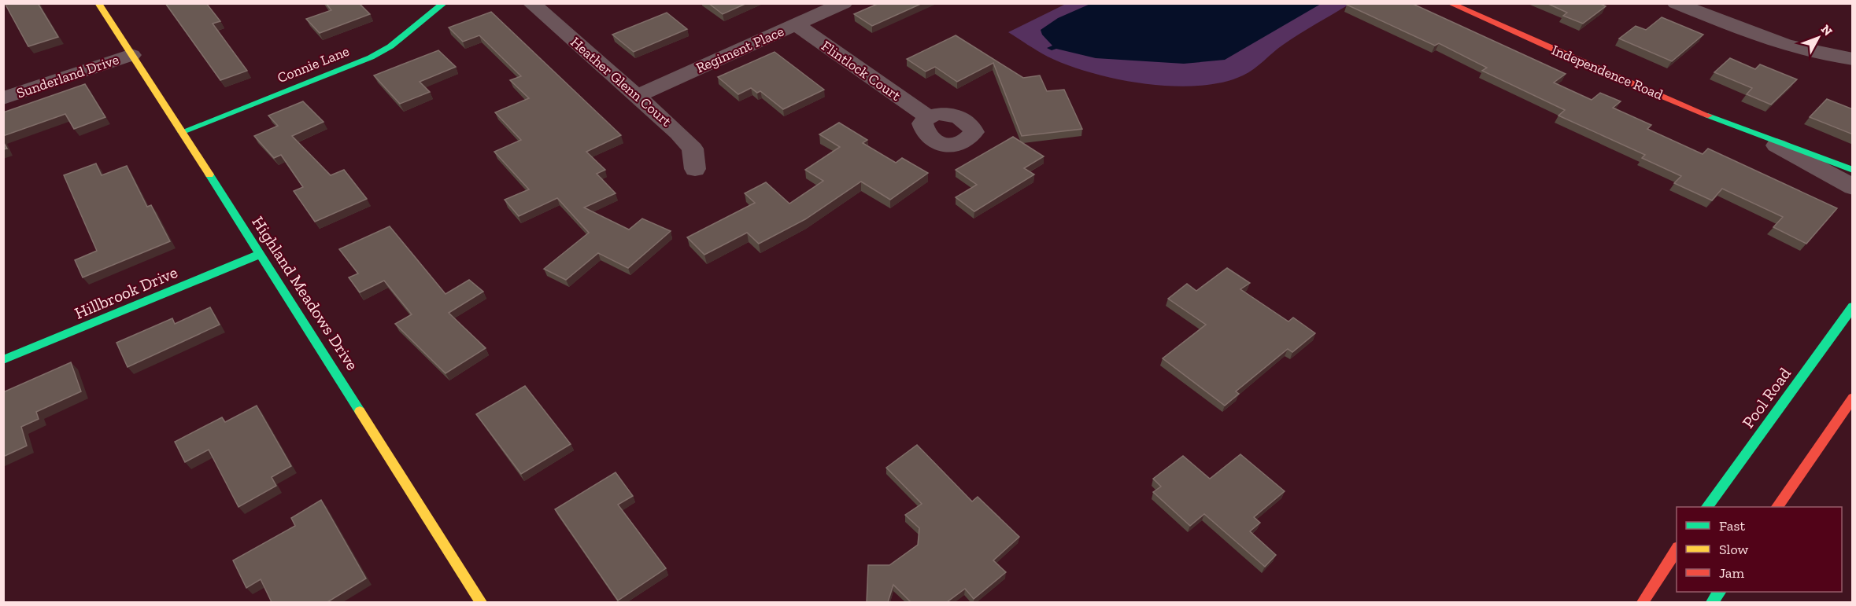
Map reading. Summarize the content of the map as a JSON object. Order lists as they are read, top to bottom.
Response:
{
  "streets": {
    "street": [
      "Regiment Place",
      "Connie Lane",
      "Flintlock Court",
      "Independence Road",
      "Sunderland Drive",
      "Heather Glenn Court",
      "Hillbrook Drive",
      "Highland Meadows Drive",
      "Pool Road"
    ]
  },
  "crossings": [
    ["Regiment Place", "Flintlock Court"],
    ["Regiment Place", "Heather Glenn Court"],
    ["Connie Lane", "Highland Meadows Drive"],
    ["Sunderland Drive", "Highland Meadows Drive"],
    ["Hillbrook Drive", "Highland Meadows Drive"]
  ],
  "legend": ["Fast", "Slow", "Jam"],
  "north": "top right"
}
